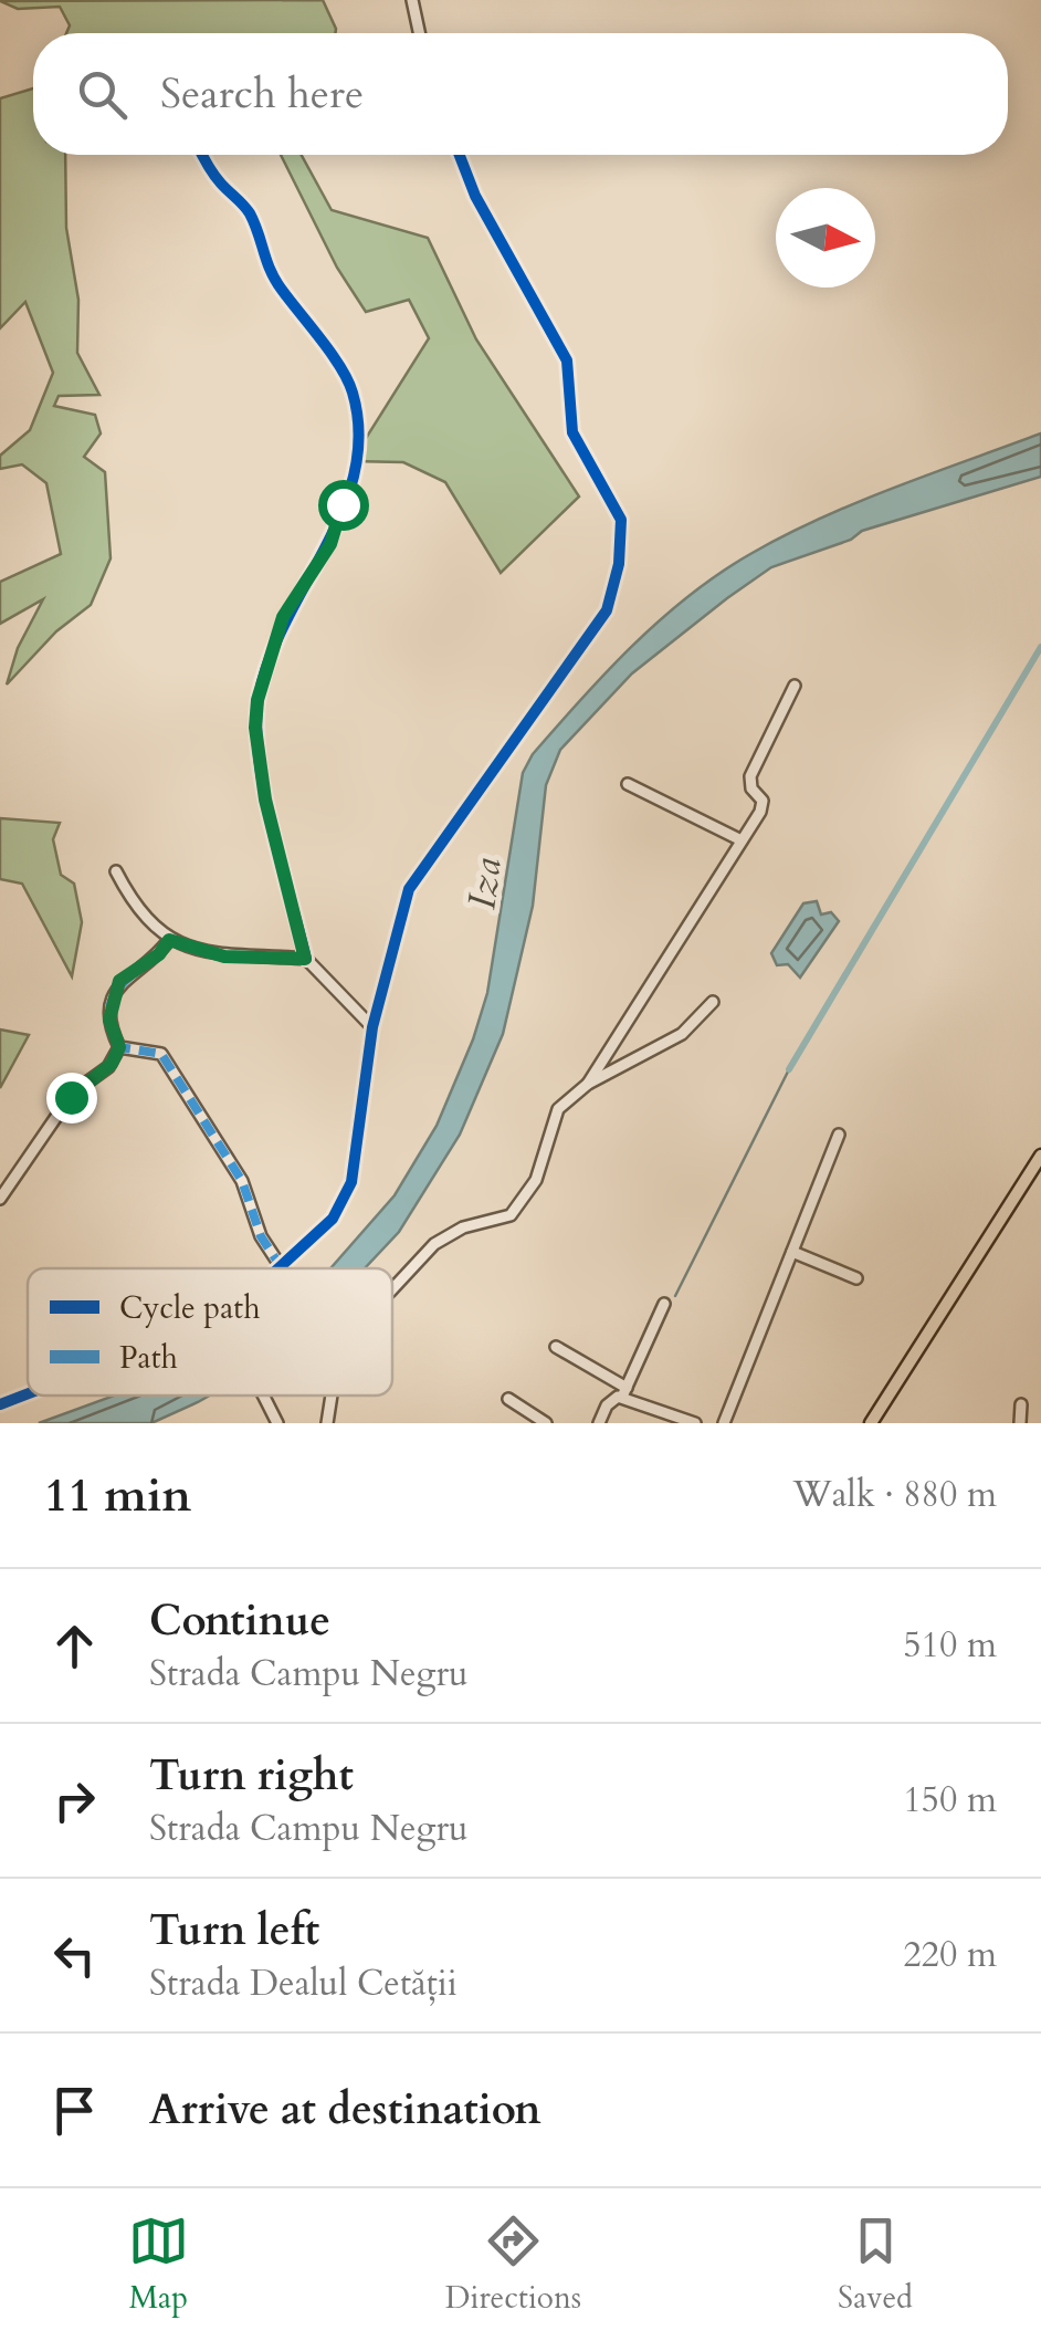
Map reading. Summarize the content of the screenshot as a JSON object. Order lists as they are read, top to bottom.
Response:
{
  "water": ["Iza"],
  "legend": ["Cycle path", "Path"],
  "north": "right",
  "page": {
    "search": "Search here",
    "heading": ["11 min", "Walk · 880 m"],
    "list": [
      ["Continue", "Strada Campu Negru", "510 m"],
      ["Turn right", "Strada Campu Negru", "150 m"],
      ["Turn left", "Strada Dealul Cetății", "220 m"],
      "Arrive at destination"
    ],
    "nav": ["Map", "Directions", "Saved"]
  }
}
